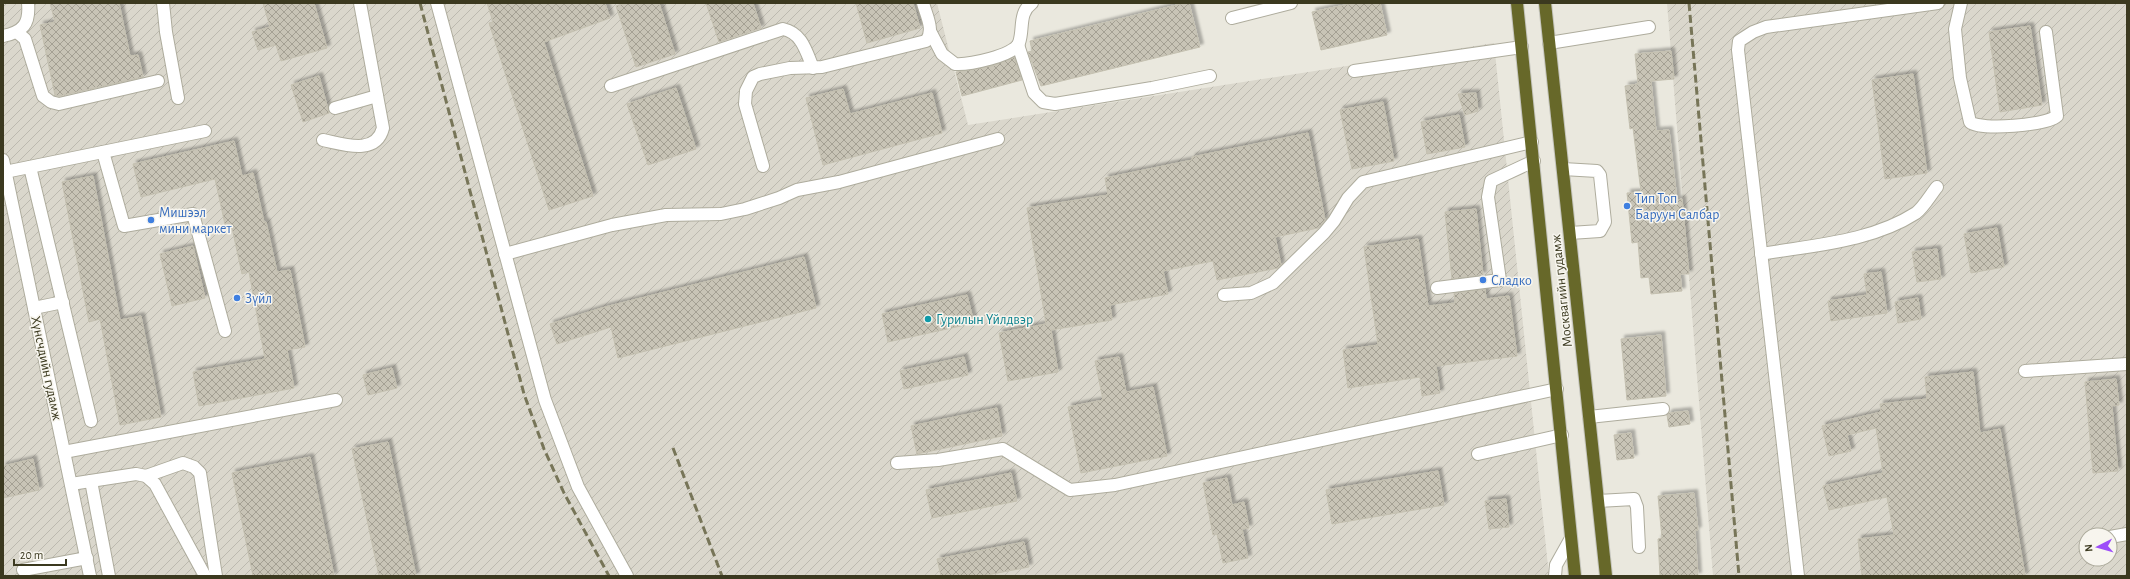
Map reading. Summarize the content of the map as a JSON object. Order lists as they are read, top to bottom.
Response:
{
  "streets": {
    "highway": ["Москвагийн гудамж"],
    "street": ["Хүнсчдийн гудамж"]
  },
  "places": [
    "Тип Топ Баруун Салбар",
    "Мишээл мини маркет",
    "Сладко",
    "Зүйл",
    "Гурилын Үйлдвэр"
  ],
  "scale_bar": "20 m",
  "north": "left"
}
